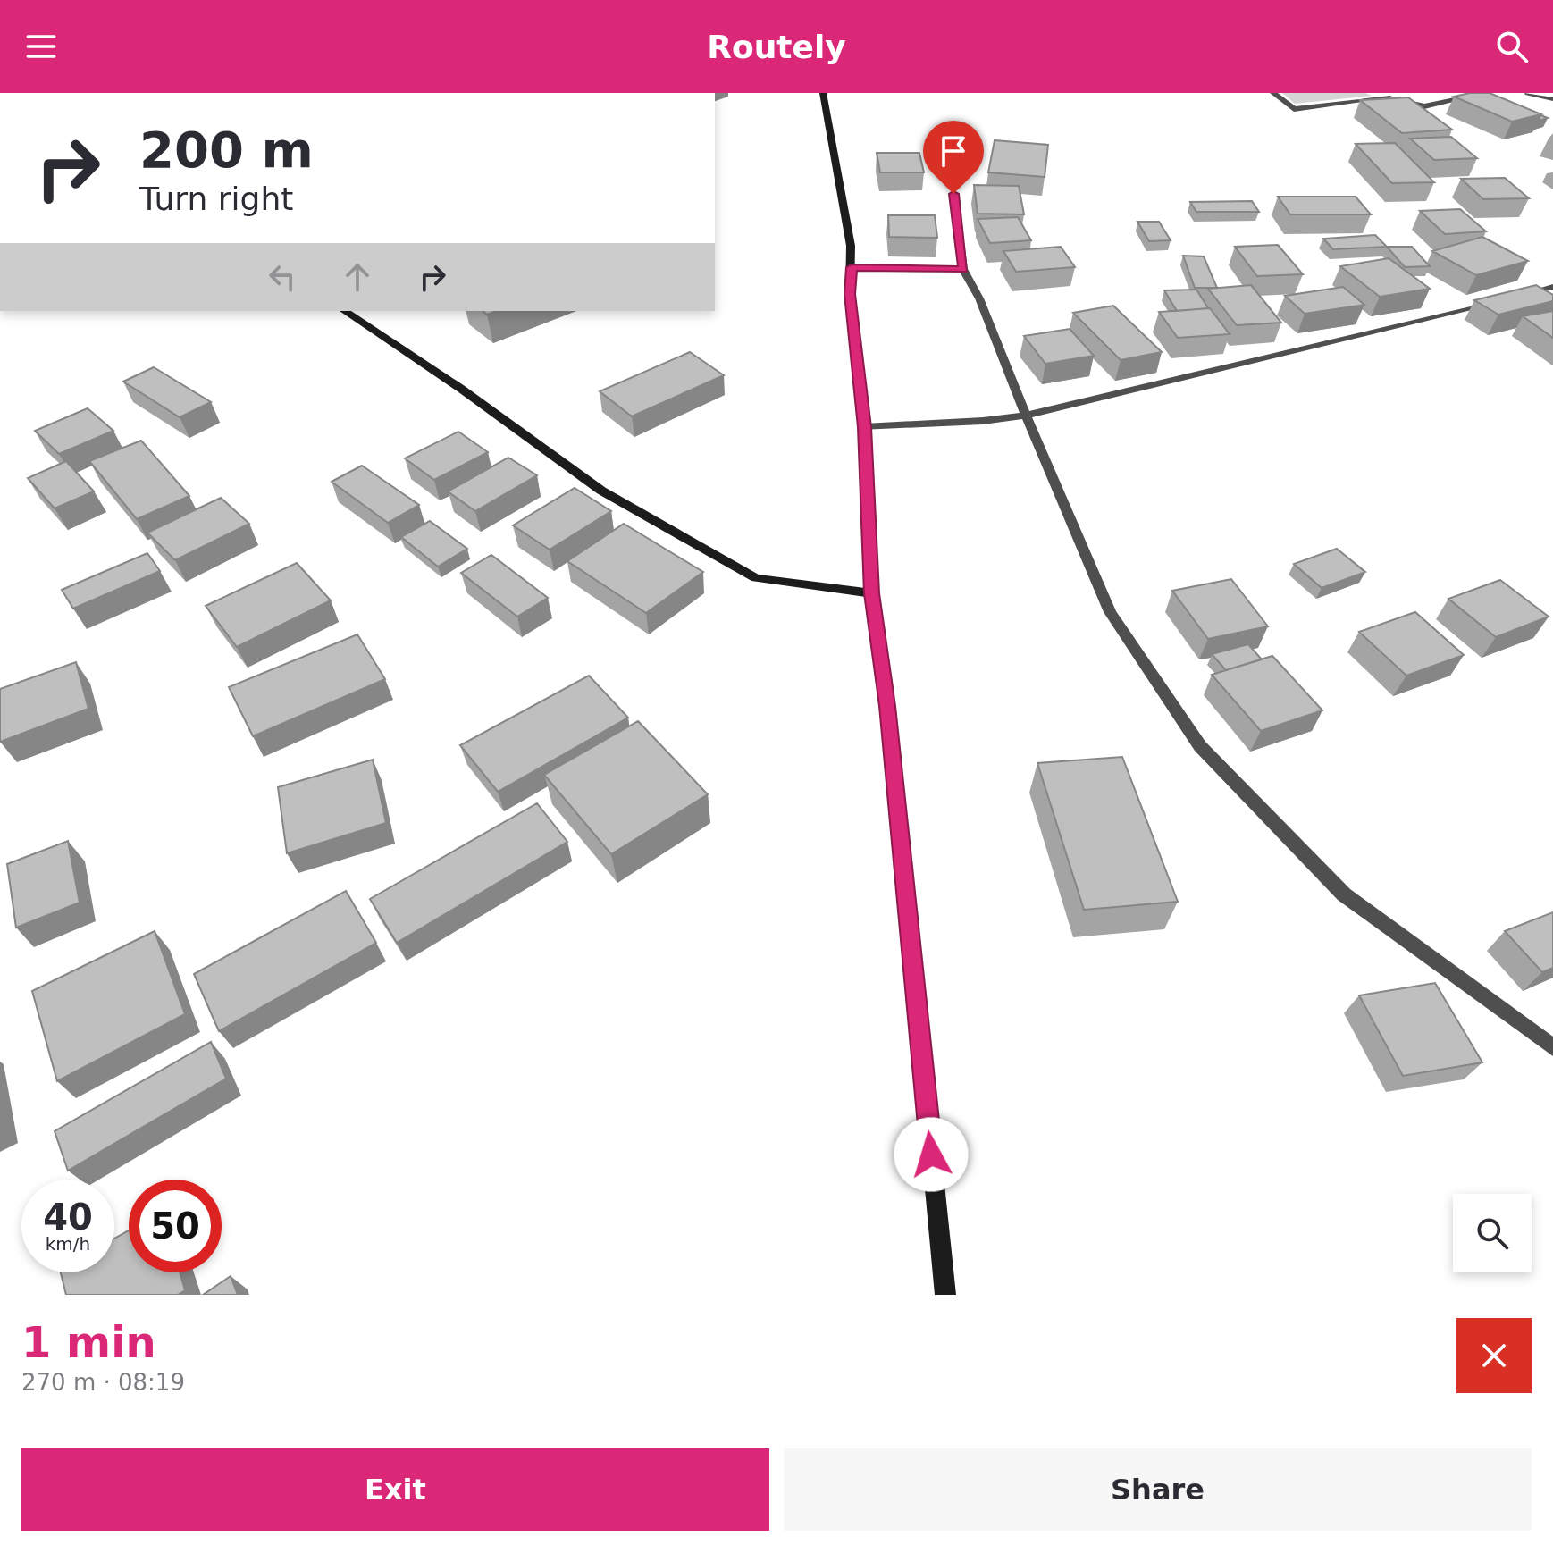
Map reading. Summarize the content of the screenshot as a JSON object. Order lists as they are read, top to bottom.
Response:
{
  "page": {
    "header": "Routely",
    "turn": ["200 m", "Turn right"],
    "speed": "40 km/h",
    "limit": "50",
    "heading": ["1 min", "270 m · 08:19"],
    "buttons": ["Exit", "Share"]
  }
}
